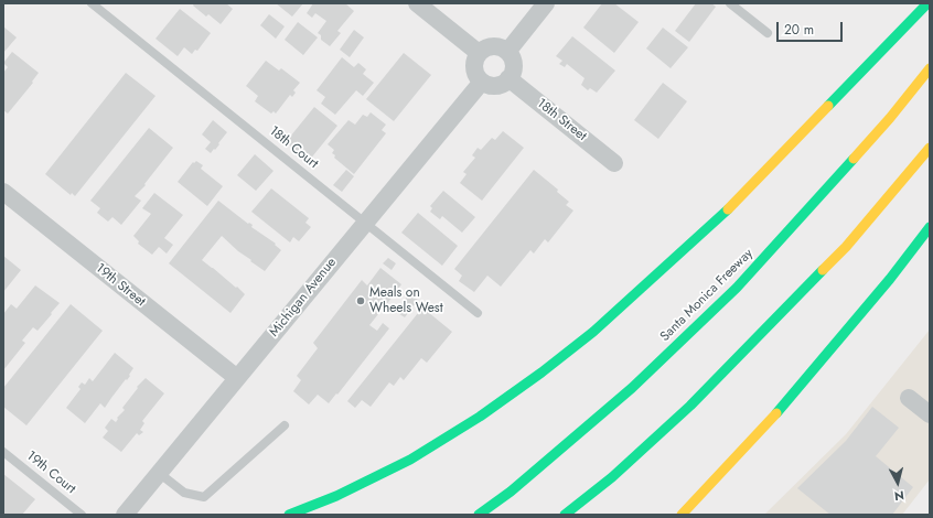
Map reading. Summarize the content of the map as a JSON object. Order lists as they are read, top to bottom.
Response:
{
  "streets": {
    "highway": ["Santa Monica Freeway"],
    "street": ["18th Street", "19th Street", "Michigan Avenue"],
    "lane": ["18th Court", "19th Court"]
  },
  "crossings": [
    ["18th Street", "Michigan Avenue"],
    ["18th Court", "Michigan Avenue"],
    ["19th Street", "Michigan Avenue"]
  ],
  "places": ["Meals on Wheels West"],
  "scale_bar": "20 m",
  "north": "bottom"
}
